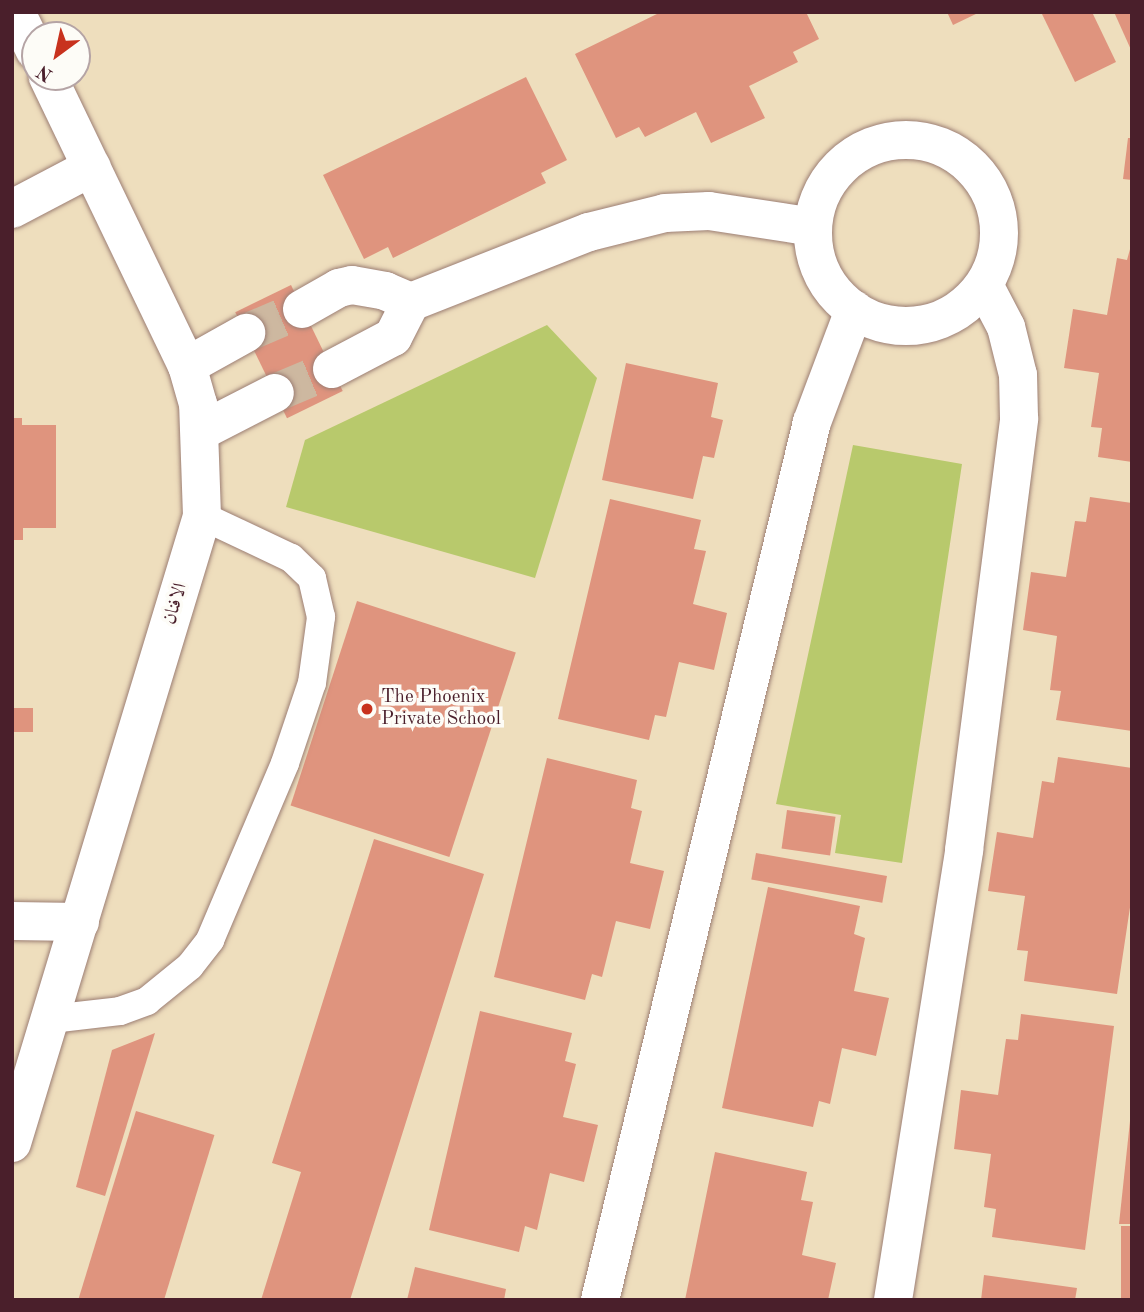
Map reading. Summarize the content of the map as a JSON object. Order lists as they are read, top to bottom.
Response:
{
  "streets": {
    "street": ["الافنان"]
  },
  "places": ["The Phoenix Private School"],
  "north": "bottom left"
}
